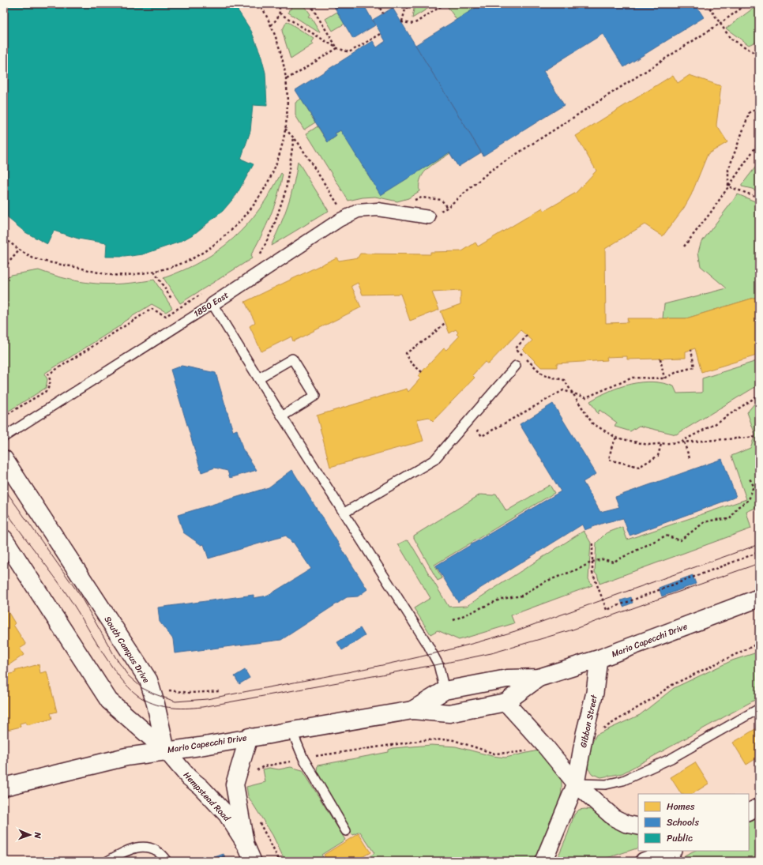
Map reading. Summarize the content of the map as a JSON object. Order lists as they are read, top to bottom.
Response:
{
  "streets": {
    "main road": ["Mario Capecchi Drive", "South Campus Drive"],
    "street": ["1850 East", "Gibbon Street", "Hempstead Road"]
  },
  "crossings": [
    ["Mario Capecchi Drive", "South Campus Drive"],
    ["Mario Capecchi Drive", "Gibbon Street"],
    ["Mario Capecchi Drive", "Hempstead Road"],
    ["South Campus Drive", "Hempstead Road"]
  ],
  "legend": ["Homes", "Schools", "Public"],
  "north": "right"
}
